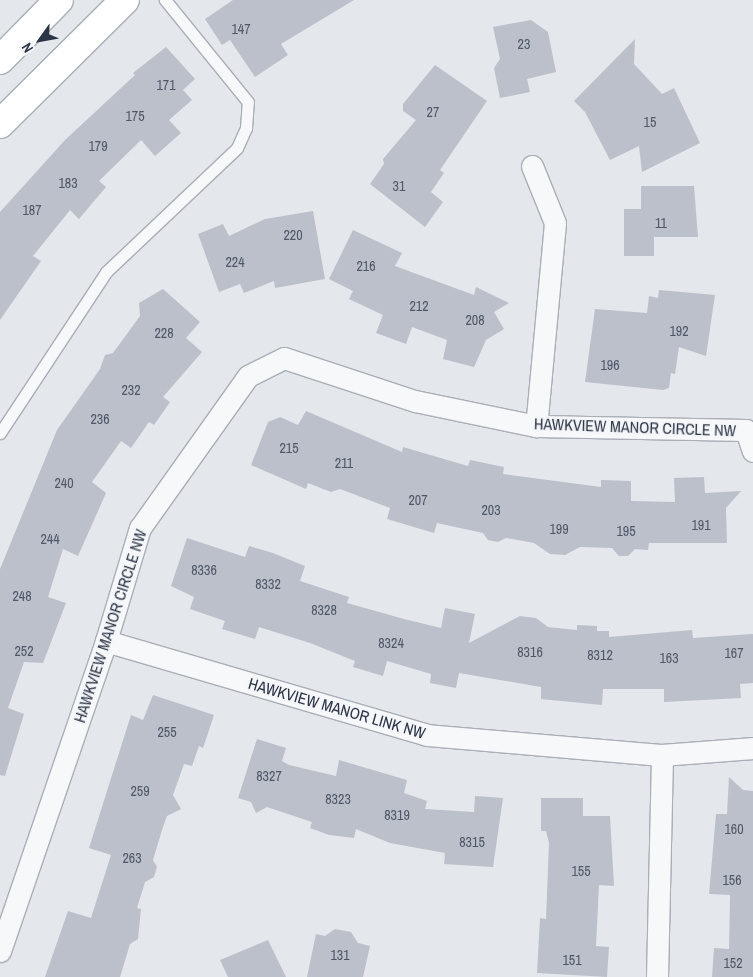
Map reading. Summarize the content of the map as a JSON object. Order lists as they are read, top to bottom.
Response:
{
  "streets": {
    "street": ["HAWKVIEW MANOR CIRCLE NW", "HAWKVIEW MANOR LINK NW"]
  },
  "crossings": [
    ["HAWKVIEW MANOR CIRCLE NW", "HAWKVIEW MANOR LINK NW"]
  ],
  "house_numbers": [
    "147",
    "23",
    "171",
    "27",
    "175",
    "15",
    "179",
    "183",
    "31",
    "187",
    "11",
    "220",
    "224",
    "216",
    "212",
    "208",
    "192",
    "228",
    "196",
    "232",
    "236",
    "215",
    "211",
    "240",
    "207",
    "203",
    "191",
    "199",
    "195",
    "244",
    "8336",
    "8332",
    "248",
    "8328",
    "8324",
    "252",
    "8316",
    "167",
    "8312",
    "163",
    "255",
    "8327",
    "259",
    "8323",
    "8319",
    "160",
    "8315",
    "263",
    "155",
    "156",
    "131",
    "151",
    "152"
  ],
  "north": "bottom left"
}
